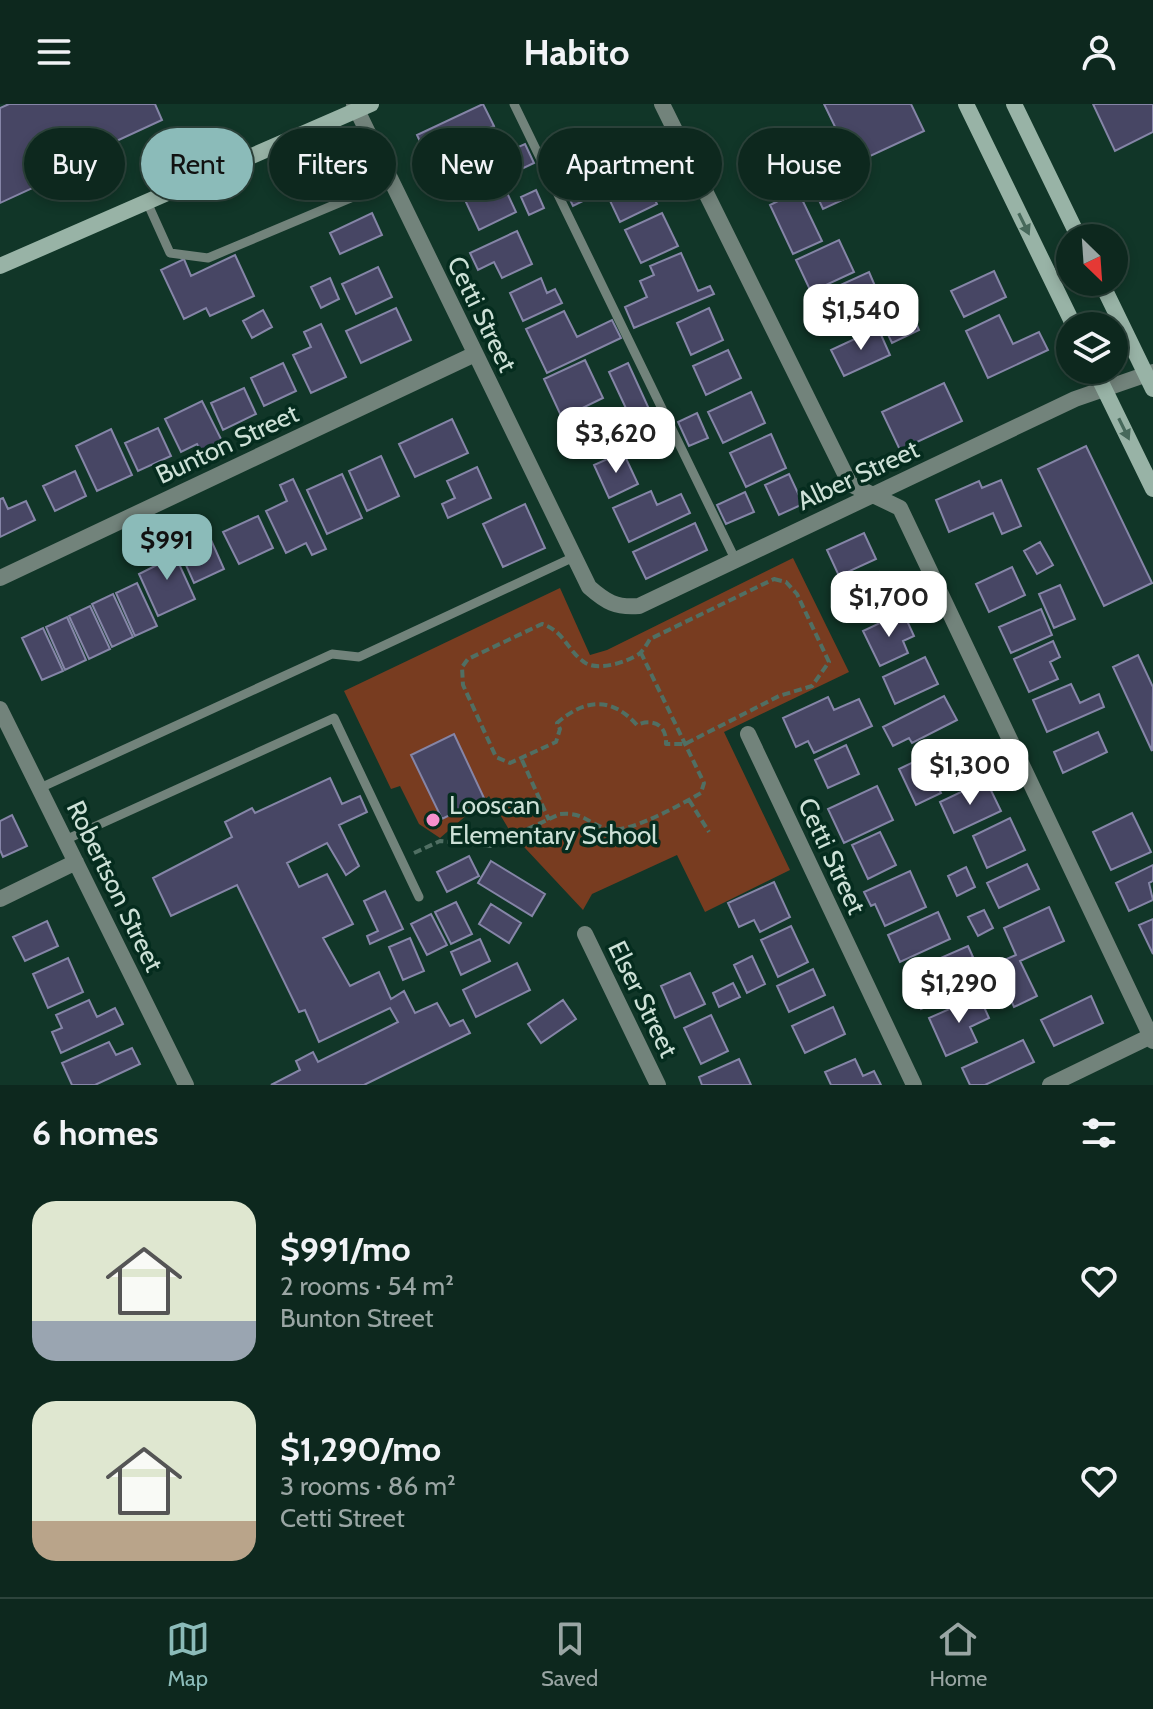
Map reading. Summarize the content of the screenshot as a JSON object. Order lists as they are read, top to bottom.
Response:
{
  "streets": {
    "street": [
      "Cetti Street",
      "Bunton Street",
      "Alber Street",
      "Robertson Street",
      "Elser Street"
    ]
  },
  "crossings": [
    ["Cetti Street", "Bunton Street"],
    ["Cetti Street", "Alber Street"]
  ],
  "places": ["Looscan Elementary School"],
  "north": "bottom right",
  "page": {
    "header": "Habito",
    "chip": [
      "Buy",
      "Rent",
      "Filters",
      "New",
      "Apartment",
      "House"
    ],
    "price": [
      "$1,540",
      "$3,620",
      "$991",
      "$1,700",
      "$1,300",
      "$1,290"
    ],
    "heading": "6 homes",
    "list": [
      {
        "name": "$991/mo",
        "note": "2 rooms · 54 m² · Bunton Street"
      },
      {
        "name": "$1,290/mo",
        "note": "3 rooms · 86 m² · Cetti Street"
      }
    ],
    "tabs": ["Map", "Saved", "Home"]
  }
}
